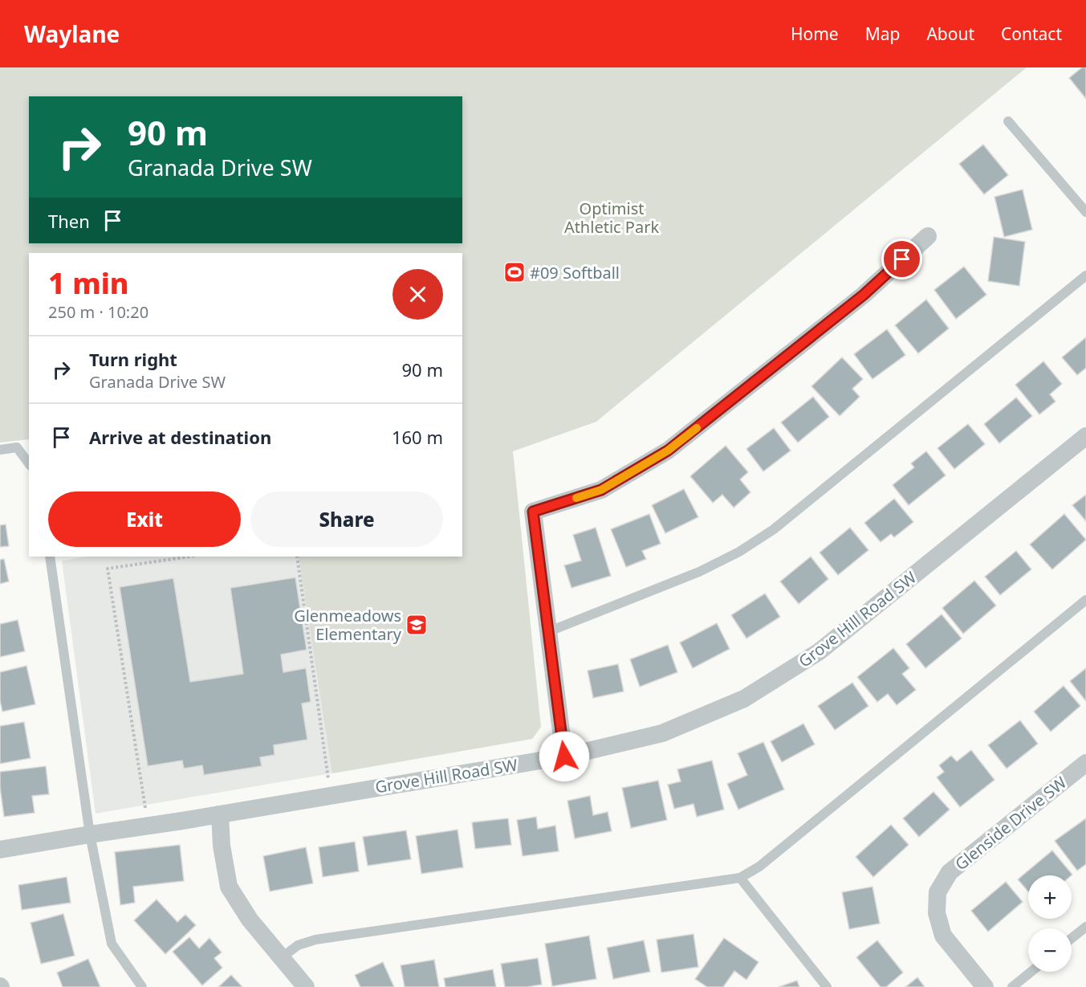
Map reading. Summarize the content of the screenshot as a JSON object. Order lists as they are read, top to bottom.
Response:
{
  "streets": {
    "street": ["Grove Hill Road SW", "Glenside Drive SW"]
  },
  "parks": ["Optimist Athletic Park"],
  "places": {
    "sports": ["#09 Softball"],
    "school or university": ["Glenmeadows Elementary"]
  },
  "page": {
    "header": "Waylane",
    "nav": [
      "Home",
      "Map",
      "About",
      "Contact"
    ],
    "turn": ["90 m", "Granada Drive SW"],
    "then": "Then",
    "heading": ["1 min", "250 m · 10:20"],
    "list": [
      {
        "name": "Turn right",
        "note": "Granada Drive SW",
        "value": "90 m"
      },
      {
        "name": "Arrive at destination",
        "value": "160 m"
      }
    ],
    "buttons": ["Exit", "Share"],
    "map_buttons": ["+", "−"]
  }
}
